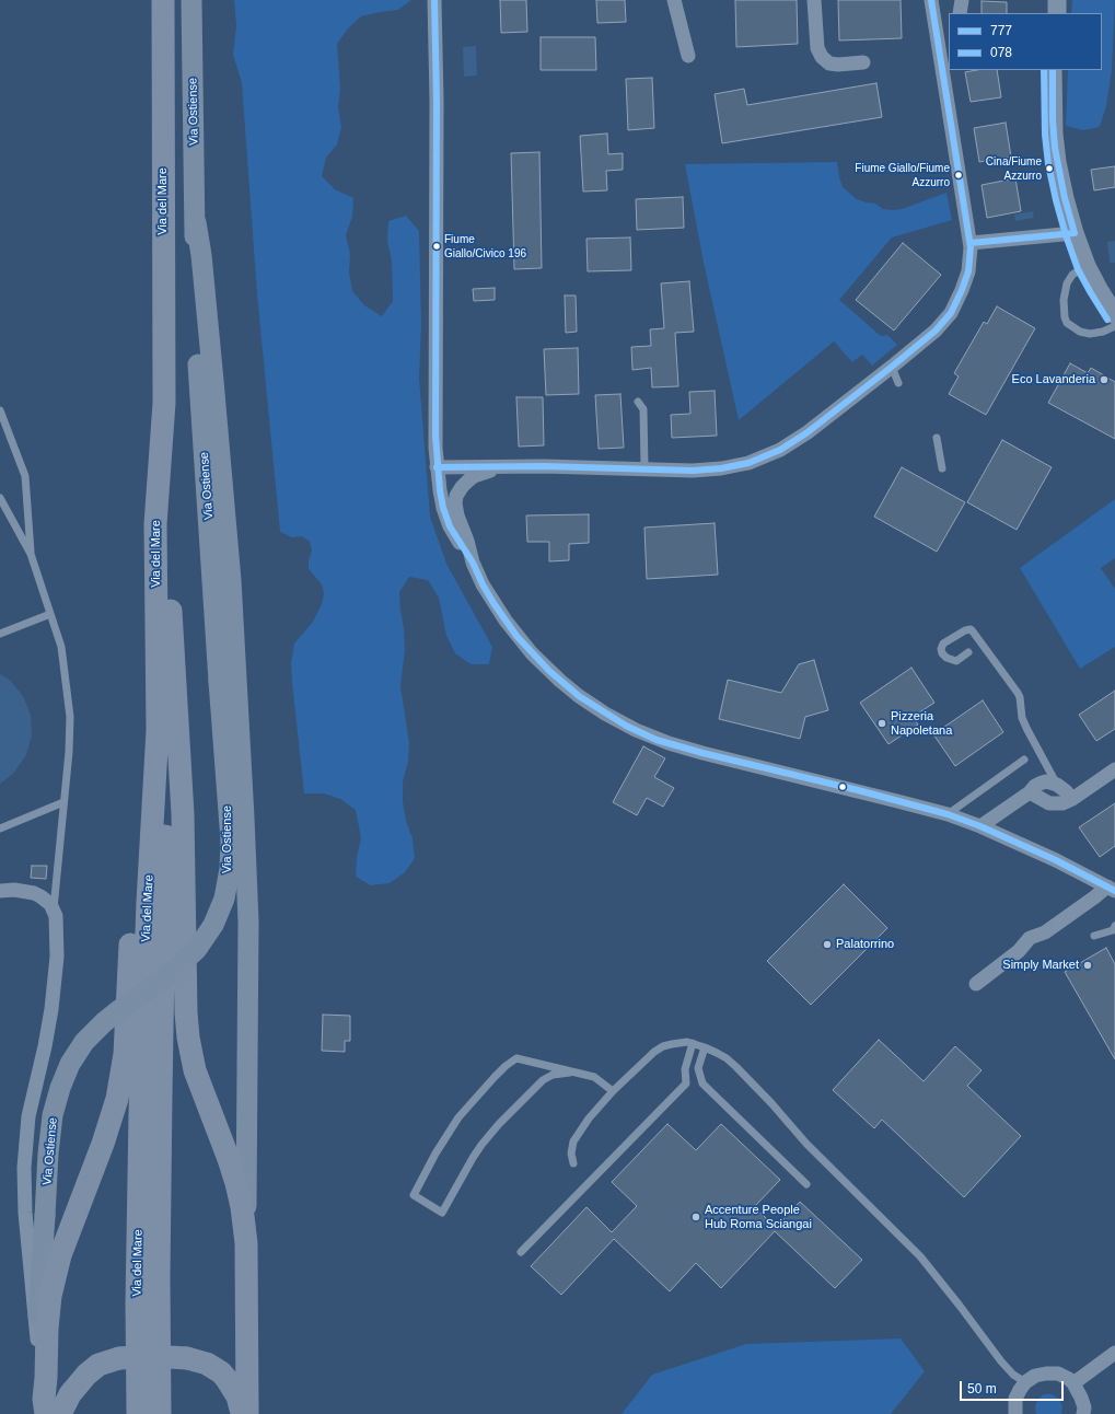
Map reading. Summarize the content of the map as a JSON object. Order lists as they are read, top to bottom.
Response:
{
  "streets": {
    "main road": ["Via Ostiense", "Via del Mare"]
  },
  "places": [
    "Cina/Fiume Azzurro",
    "Fiume Giallo/Fiume Azzurro",
    "Fiume Giallo/Civico 196",
    "Eco Lavanderia",
    "Pizzeria Napoletana",
    "Palatorrino",
    "Simply Market",
    "Accenture People Hub Roma Sciangai"
  ],
  "lines": ["transit line 777", "transit line 078"],
  "legend": ["777", "078"],
  "scale_bar": "50 m"
}
